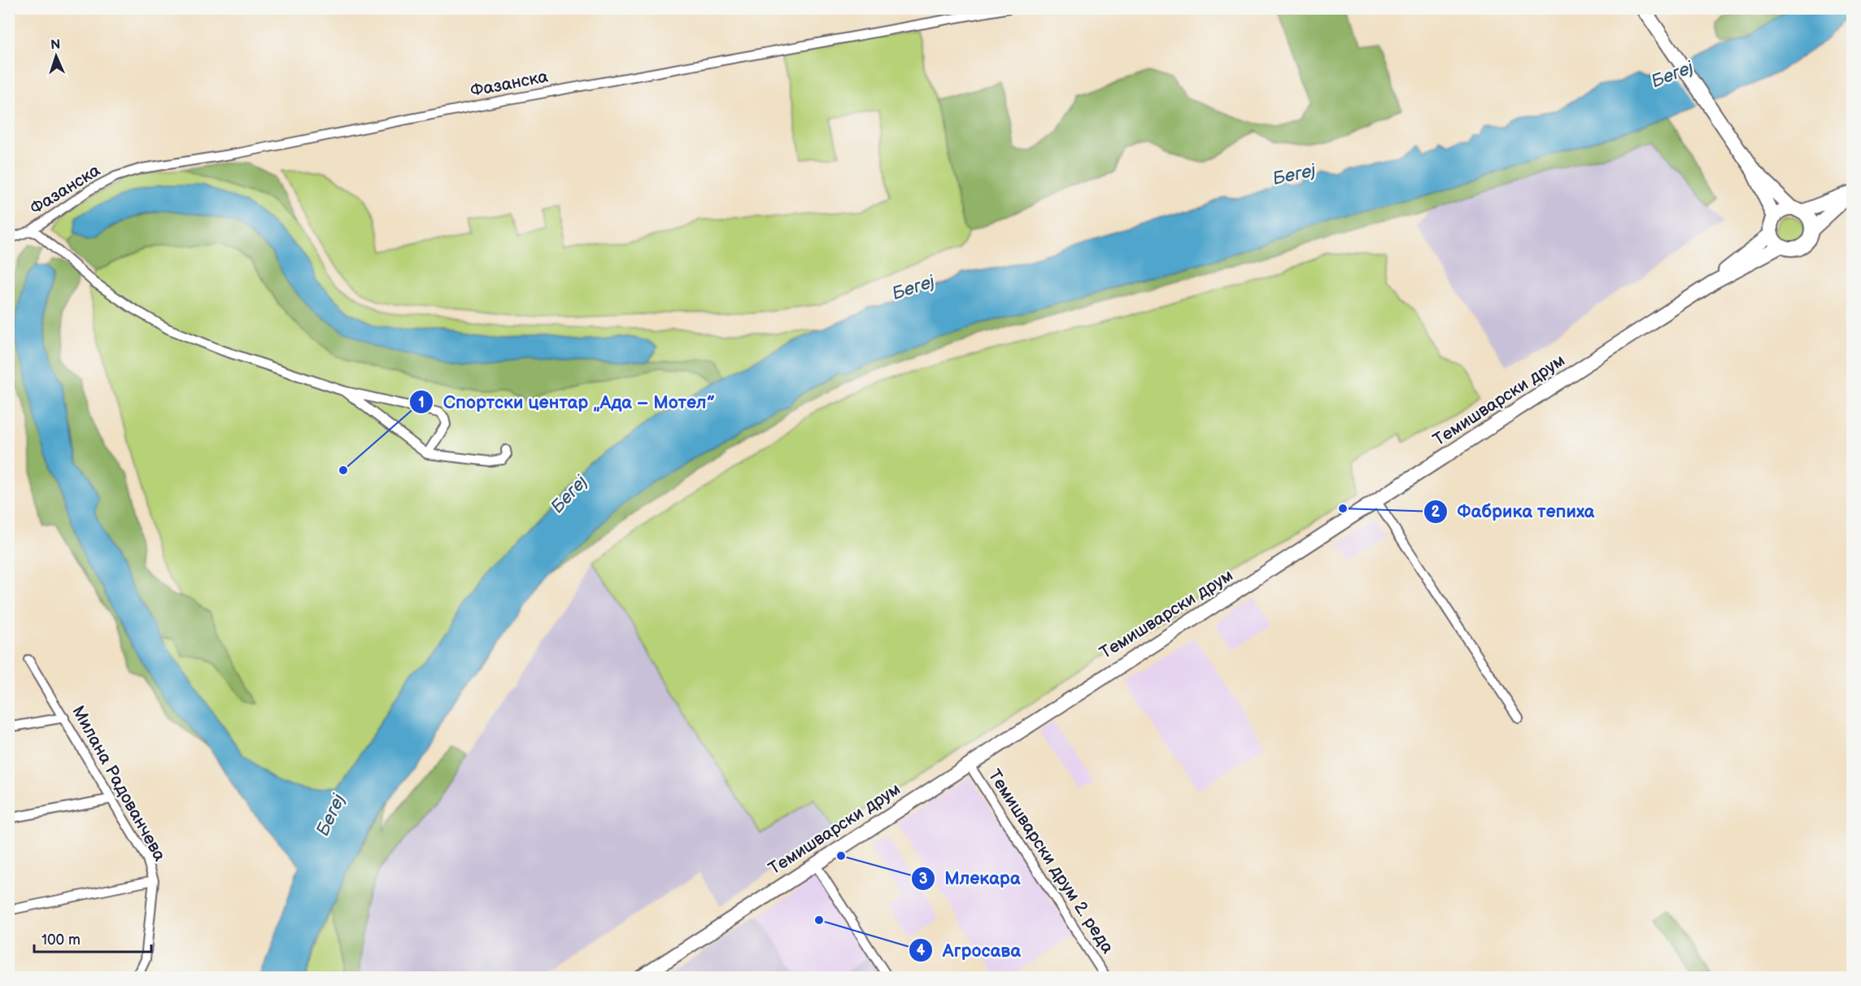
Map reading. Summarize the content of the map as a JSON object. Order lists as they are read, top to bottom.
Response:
{
  "streets": {
    "main road": ["Темишварски друм"],
    "street": ["Фазанска", "Милана Радованчева", "Темишварски друм 2. реда"]
  },
  "crossings": [
    ["Темишварски друм", "Темишварски друм 2. реда"]
  ],
  "water": ["Бегеј"],
  "places": [
    "Спортски центар „Ада – Мотел”",
    "Фабрика тепиха",
    "Млекара",
    "Агросава"
  ],
  "scale_bar": "100 m",
  "north": "top"
}
